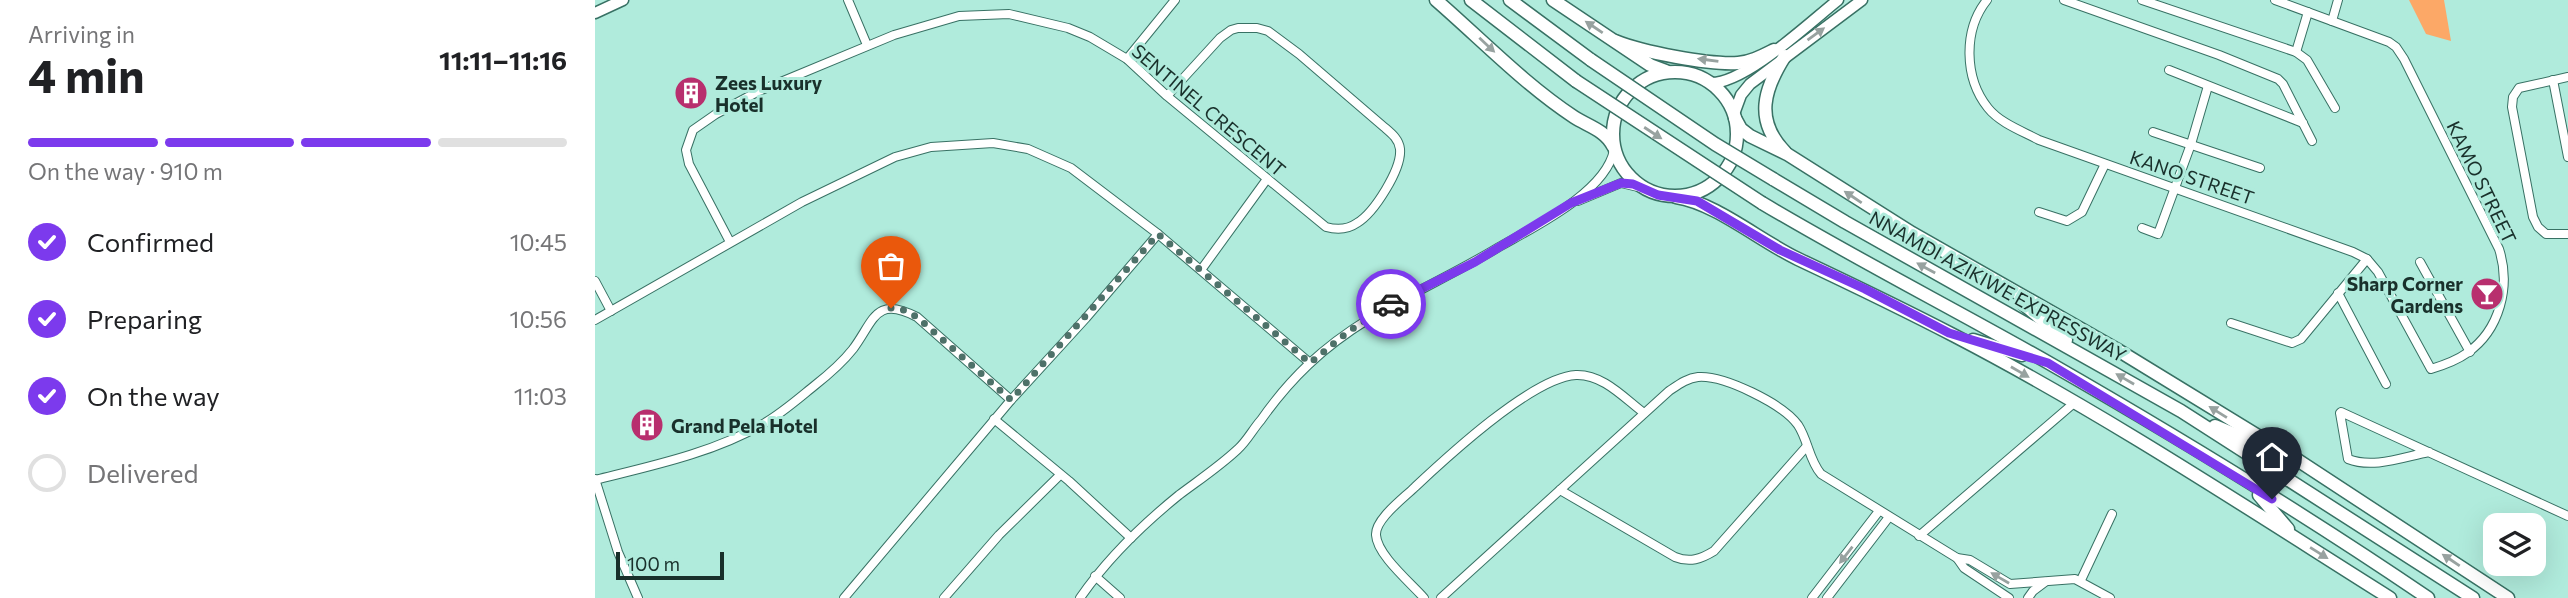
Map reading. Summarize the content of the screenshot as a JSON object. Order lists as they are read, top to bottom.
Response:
{
  "streets": {
    "highway": ["NNAMDI AZIKIWE EXPRESSWAY"],
    "street": ["SENTINEL CRESCENT", "KANO STREET", "KAMO STREET"]
  },
  "crossings": [
    ["KANO STREET", "KAMO STREET"]
  ],
  "places": {
    "building": ["Zees Luxury Hotel", "Grand Pela Hotel"],
    "bar": ["Sharp Corner Gardens"]
  },
  "scale_bar": "100 m",
  "page": {
    "heading": ["4 min", "Arriving in", "11:11–11:16"],
    "bar": "On the way · 910 m",
    "list": [
      ["Confirmed", "10:45"],
      ["Preparing", "10:56"],
      ["On the way", "11:03"],
      "Delivered"
    ],
    "scale": "100 m"
  }
}
